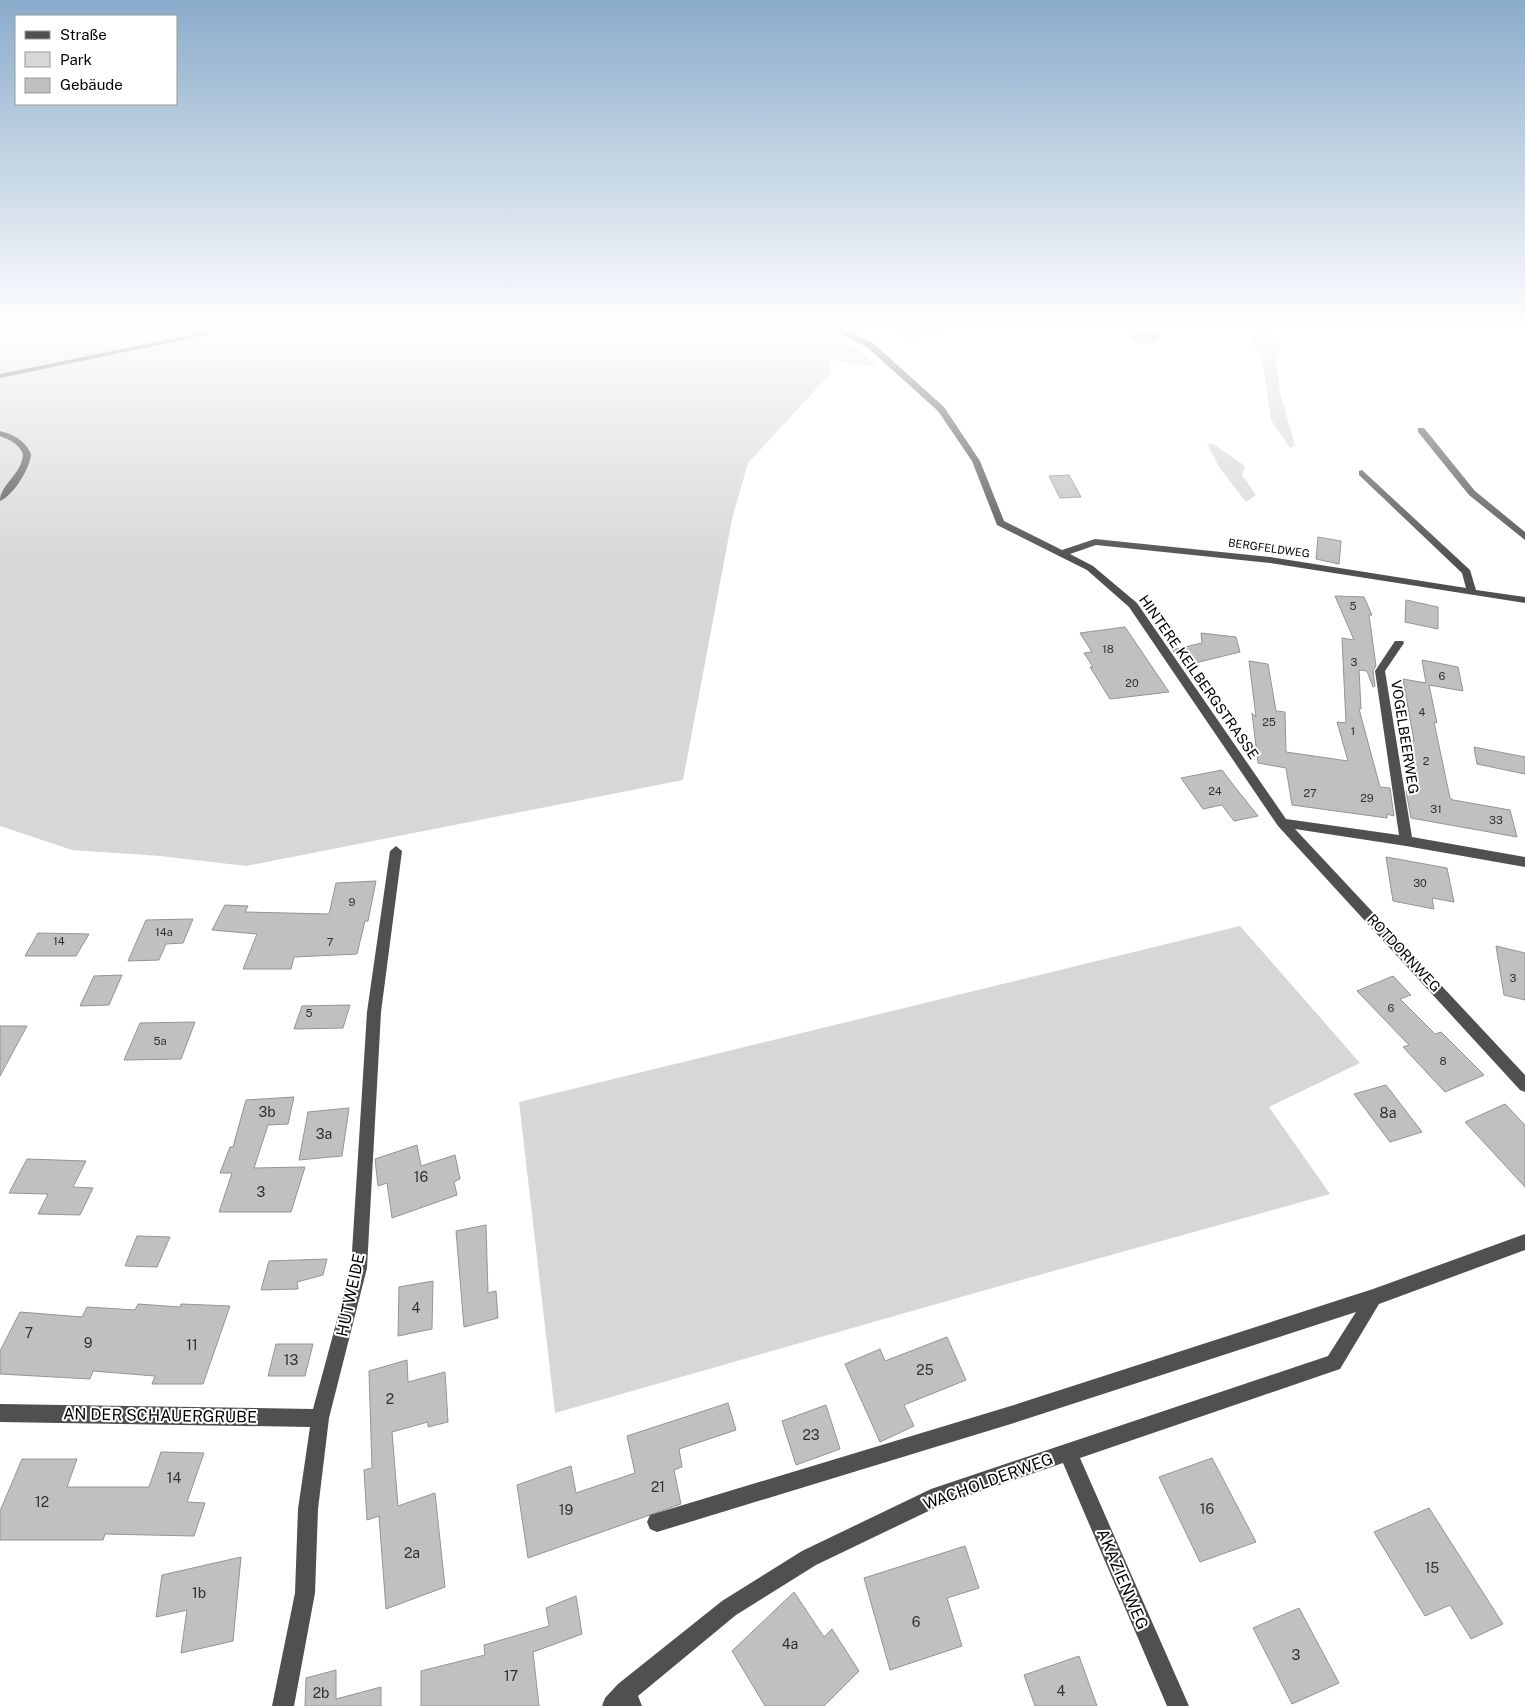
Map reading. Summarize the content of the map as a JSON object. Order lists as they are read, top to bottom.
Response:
{
  "streets": {
    "street": [
      "BERGFELDWEG",
      "HINTERE KEILBERGSTRASSE",
      "VOGELBEERWEG",
      "ROTDORNWEG",
      "HUTWEIDE",
      "AN DER SCHAUERGRUBE",
      "WACHOLDERWEG",
      "AKAZIENWEG"
    ]
  },
  "crossings": [
    ["BERGFELDWEG", "HINTERE KEILBERGSTRASSE"],
    ["HINTERE KEILBERGSTRASSE", "ROTDORNWEG"],
    ["HUTWEIDE", "AN DER SCHAUERGRUBE"],
    ["WACHOLDERWEG", "AKAZIENWEG"]
  ],
  "house_numbers": [
    "5",
    "18",
    "3",
    "6",
    "20",
    "4",
    "25",
    "1",
    "2",
    "24",
    "27",
    "29",
    "31",
    "33",
    "30",
    "9",
    "14a",
    "14",
    "7",
    "3",
    "6",
    "5",
    "5a",
    "8",
    "3b",
    "8a",
    "3a",
    "16",
    "3",
    "4",
    "7",
    "9",
    "11",
    "13",
    "25",
    "2",
    "23",
    "14",
    "21",
    "12",
    "16",
    "19",
    "2a",
    "15",
    "1b",
    "6",
    "4a",
    "3",
    "17",
    "4",
    "2b"
  ],
  "legend": ["Straße", "Park", "Gebäude"]
}
